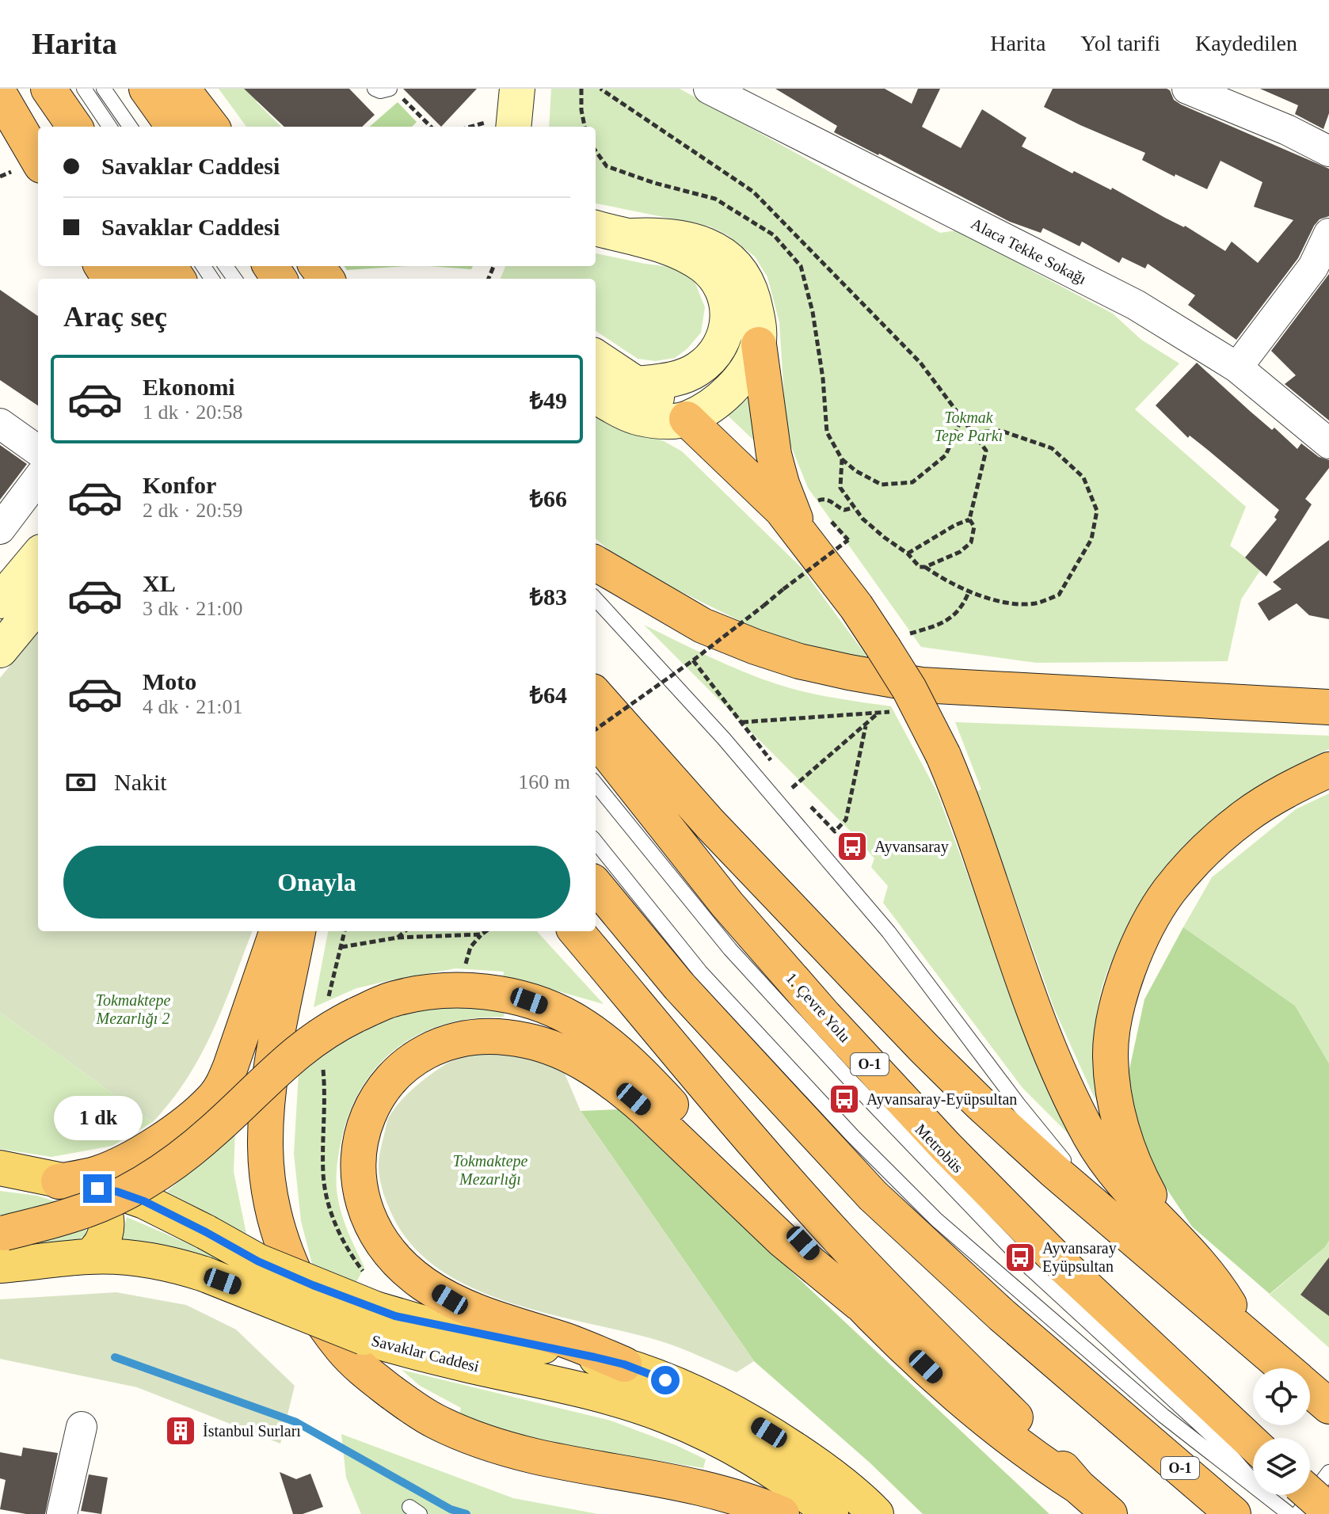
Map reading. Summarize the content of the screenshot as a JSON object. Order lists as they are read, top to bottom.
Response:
{
  "streets": {
    "highway": ["1. Çevre Yolu", "O-1"],
    "main road": ["Savaklar Caddesi"],
    "street": ["Alaca Tekke Sokağı"],
    "lane": ["Metrobüs"]
  },
  "parks": ["Tokmak Tepe Parkı", "Tokmaktepe Mezarlığı 2", "Tokmaktepe Mezarlığı"],
  "places": {
    "bus stop": ["Ayvansaray", "Ayvansaray-Eyüpsultan", "Ayvansaray Eyüpsultan"],
    "building": ["İstanbul Surları"]
  },
  "page": {
    "header": "Harita",
    "nav": ["Harita", "Yol tarifi", "Kaydedilen"],
    "banner": ["Savaklar Caddesi", "Savaklar Caddesi"],
    "heading": "Araç seç",
    "list": [
      {
        "name": "Ekonomi",
        "note": "1 dk · 20:58",
        "value": "₺49"
      },
      {
        "name": "Konfor",
        "note": "2 dk · 20:59",
        "value": "₺66"
      },
      {
        "name": "XL",
        "note": "3 dk · 21:00",
        "value": "₺83"
      },
      {
        "name": "Moto",
        "note": "4 dk · 21:01",
        "value": "₺64"
      }
    ],
    "pay": ["Nakit", "160 m"],
    "buttons": "Onayla",
    "bubble": "1 dk"
  }
}
